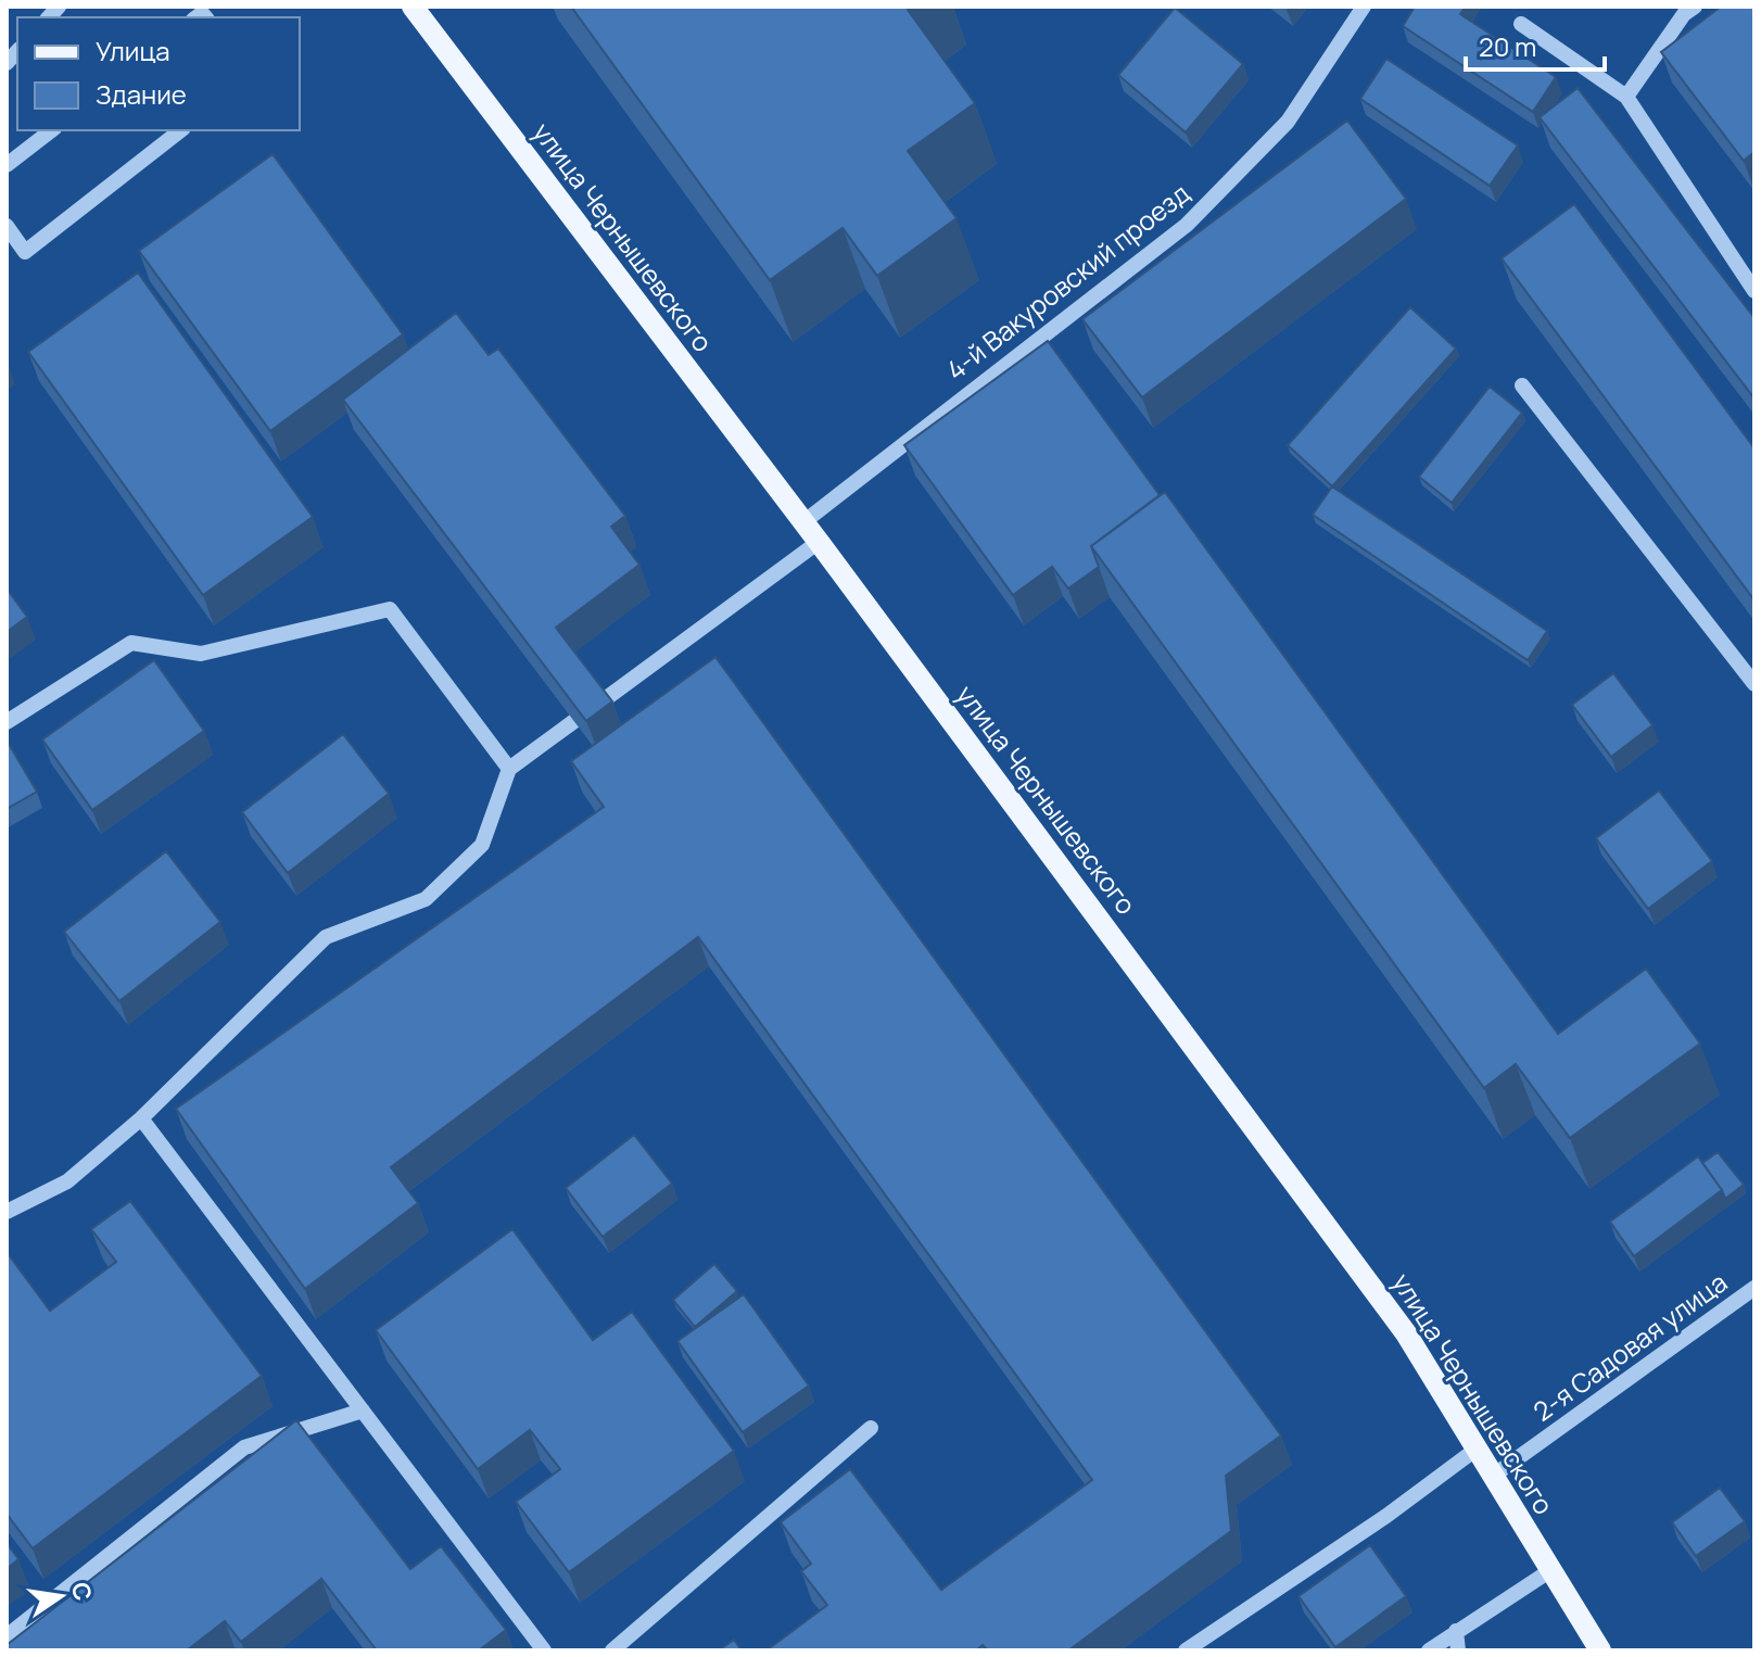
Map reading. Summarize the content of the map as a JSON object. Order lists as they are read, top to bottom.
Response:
{
  "streets": {
    "main road": ["улица Чернышевского"],
    "street": ["4-й Вакуровский проезд", "2-я Садовая улица"]
  },
  "crossings": [
    ["улица Чернышевского", "4-й Вакуровский проезд"],
    ["улица Чернышевского", "2-я Садовая улица"]
  ],
  "legend": ["Улица", "Здание"],
  "scale_bar": "20 m",
  "north": "right"
}
